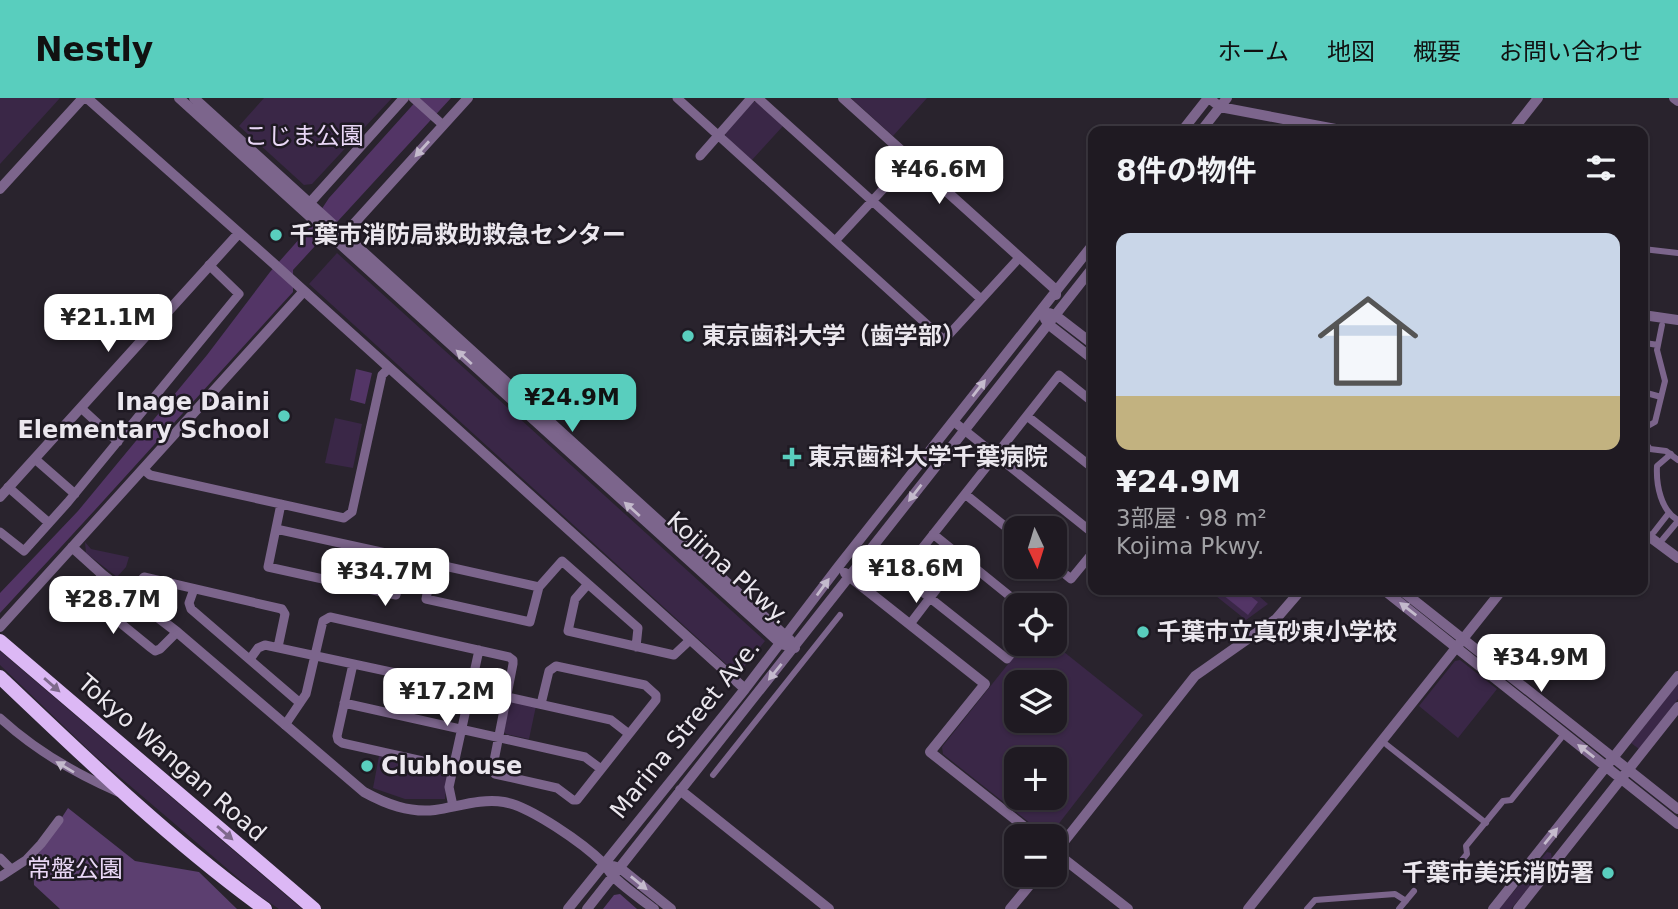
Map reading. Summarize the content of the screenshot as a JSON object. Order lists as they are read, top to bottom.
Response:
{
  "streets": {
    "highway": ["Tokyo Wangan Road"],
    "street": ["Kojima Pkwy.", "Marina Street Ave."]
  },
  "crossings": [
    ["Kojima Pkwy.", "Marina Street Ave."]
  ],
  "parks": ["こじま公園", "常盤公園"],
  "places": {
    "other": [
      "千葉市消防局救助救急センター",
      "東京歯科大学（歯学部）",
      "Inage Daini Elementary School",
      "千葉市立真砂東小学校",
      "Clubhouse",
      "千葉市美浜消防署"
    ],
    "health": ["東京歯科大学千葉病院"]
  },
  "north": "bottom",
  "page": {
    "header": "Nestly",
    "nav": [
      "ホーム",
      "地図",
      "概要",
      "お問い合わせ"
    ],
    "heading": "8件の物件",
    "price": [
      "¥46.6M",
      "¥21.1M",
      "¥24.9M",
      "¥18.6M",
      "¥34.7M",
      "¥28.7M",
      "¥34.9M",
      "¥17.2M"
    ],
    "list": [
      {
        "name": "¥24.9M",
        "note": "3部屋 · 98 m² · Kojima Pkwy."
      }
    ],
    "map_buttons": ["+", "−"]
  }
}
